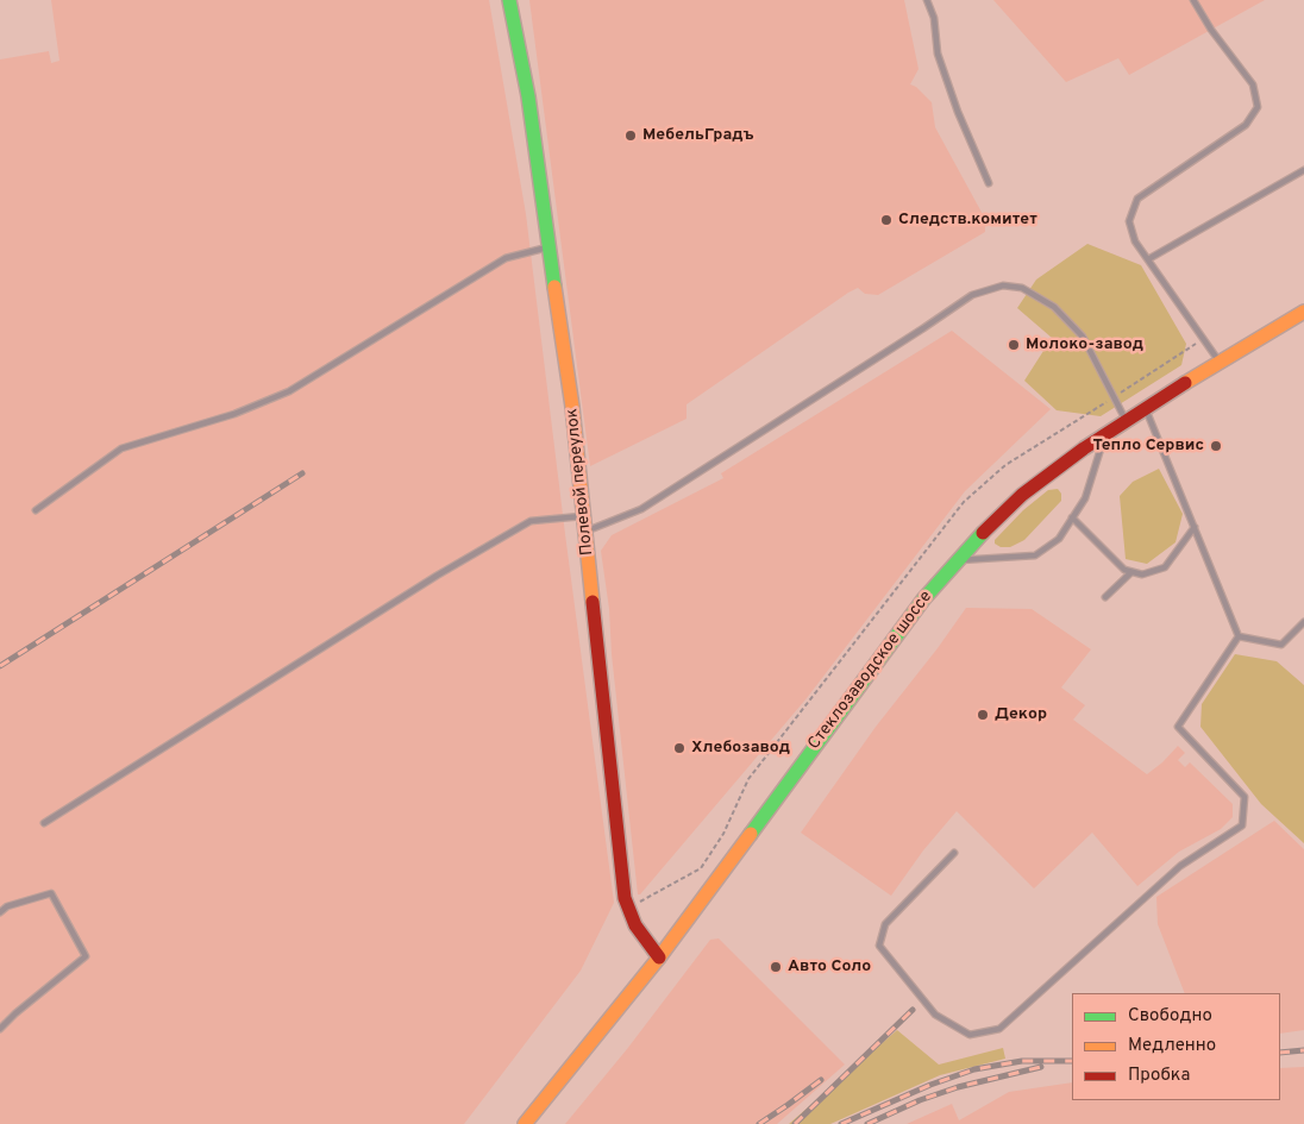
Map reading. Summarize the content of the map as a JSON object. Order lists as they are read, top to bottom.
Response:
{
  "streets": {
    "main road": ["Полевой переулок", "Стеклозаводское шоссе"]
  },
  "crossings": [
    ["Полевой переулок", "Стеклозаводское шоссе"]
  ],
  "places": [
    "МебельГрадъ",
    "Следств.комитет",
    "Молоко-завод",
    "Тепло Сервис",
    "Декор",
    "Хлебозавод",
    "Авто Соло"
  ],
  "legend": ["Свободно", "Медленно", "Пробка"]
}
